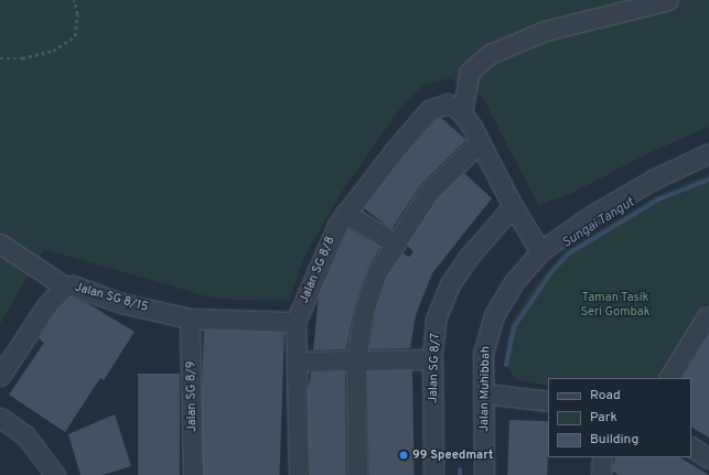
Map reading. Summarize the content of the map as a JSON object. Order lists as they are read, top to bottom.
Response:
{
  "streets": {
    "street": [
      "Jalan SG 8/8",
      "Jalan SG 8/15",
      "Jalan SG 8/7",
      "Jalan Muhibbah",
      "Jalan SG 8/9"
    ]
  },
  "crossings": [
    ["Jalan SG 8/8", "Jalan SG 8/15"],
    ["Jalan SG 8/15", "Jalan SG 8/9"]
  ],
  "water": ["Sungai Tangut"],
  "parks": ["Taman Tasik Seri Gombak"],
  "places": ["99 Speedmart"],
  "legend": ["Road", "Park", "Building"]
}
